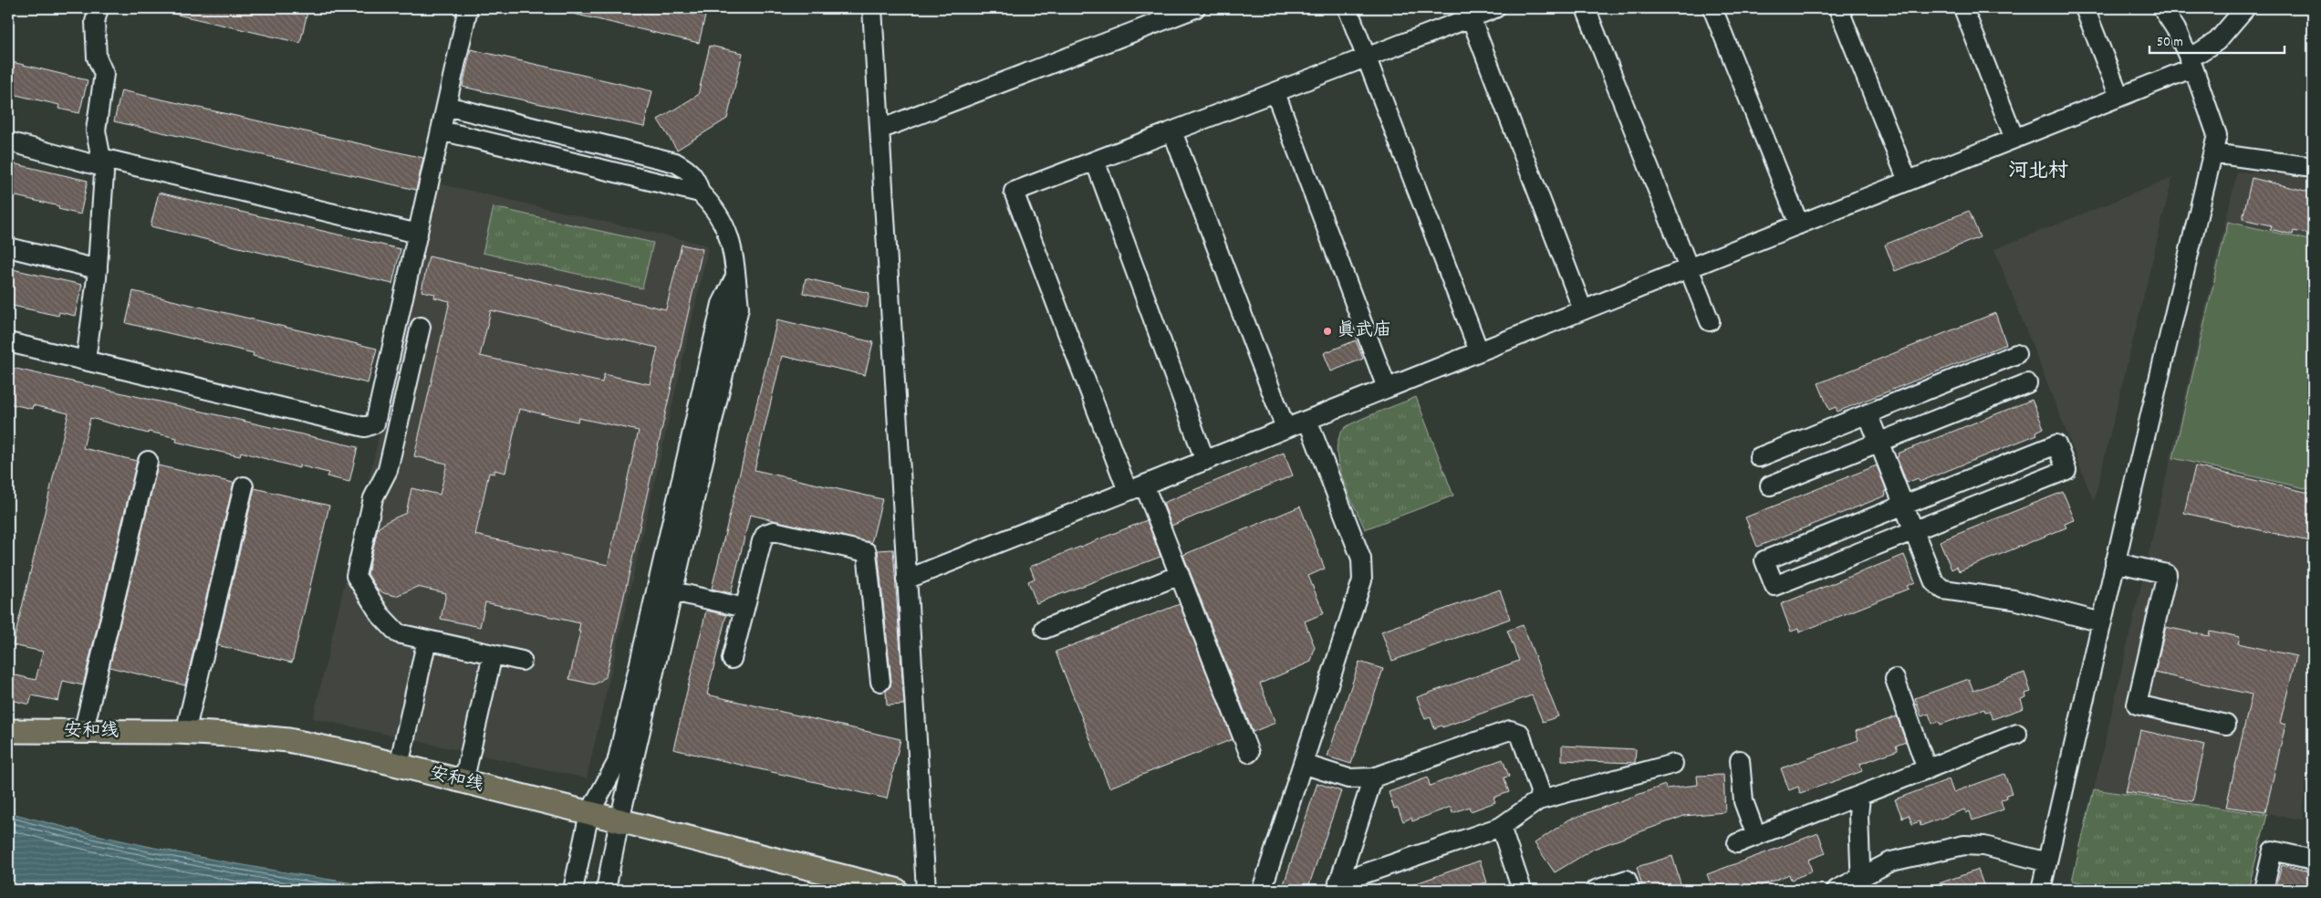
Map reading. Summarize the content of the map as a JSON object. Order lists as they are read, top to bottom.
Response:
{
  "streets": {
    "main road": ["安和线"]
  },
  "districts": ["河北村"],
  "places": ["真武庙"],
  "scale_bar": "50 m"
}
